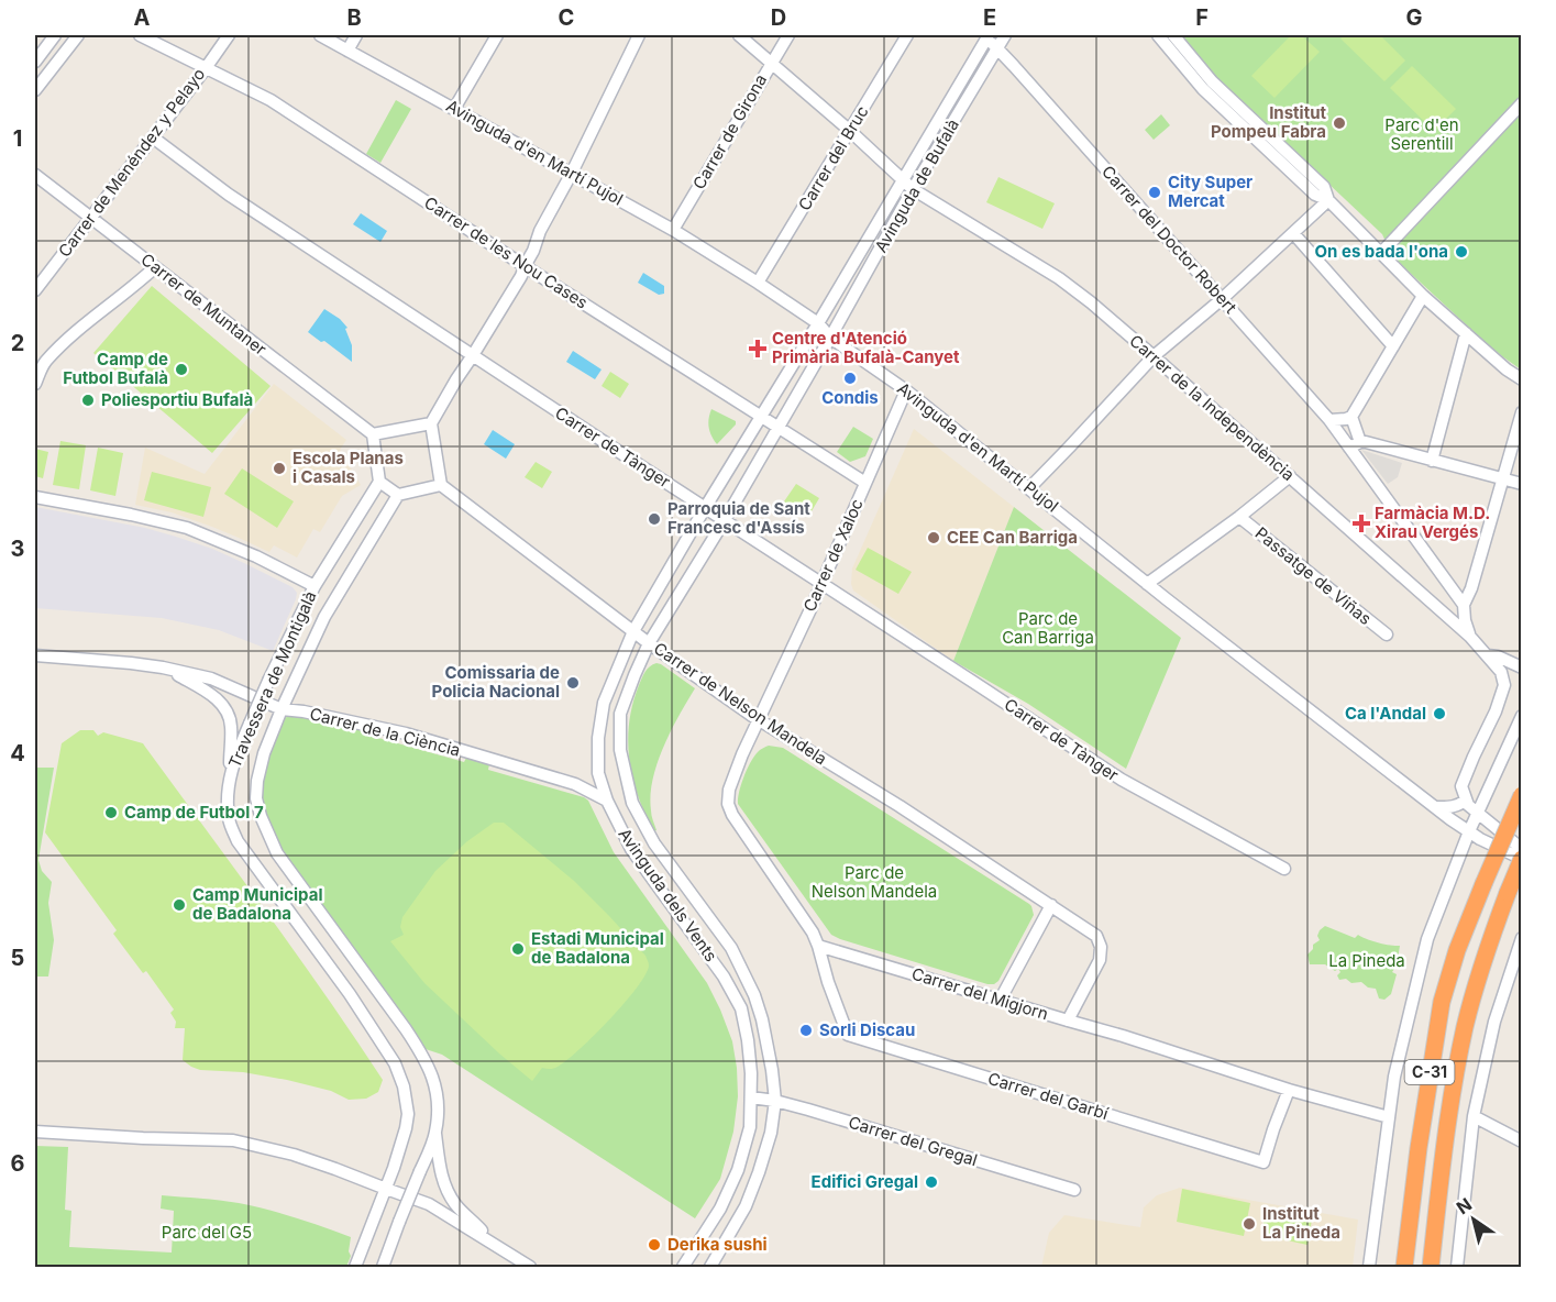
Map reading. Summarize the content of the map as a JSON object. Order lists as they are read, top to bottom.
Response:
{
  "streets": {
    "highway": ["C-31"],
    "street": [
      "Carrer de Girona",
      "Avinguda d'en Martí Pujol",
      "Carrer del Bruc",
      "Carrer de Menéndez y Pelayo",
      "Avinguda de Bufalà",
      "Carrer del Doctor Robert",
      "Carrer de les Nou Cases",
      "Carrer de Muntaner",
      "Carrer de la Independència",
      "Carrer de Tànger",
      "Carrer de Xaloc",
      "Passatge de Viñas",
      "Travessera de Montigalà",
      "Carrer de Nelson Mandela",
      "Carrer de la Ciència",
      "Avinguda dels Vents",
      "Carrer del Migjorn",
      "Carrer del Garbí",
      "Carrer del Gregal"
    ]
  },
  "crossings": [
    ["Carrer de Girona", "Avinguda d'en Martí Pujol"],
    ["Carrer de Girona", "Carrer de la Independència"],
    ["Avinguda d'en Martí Pujol", "Carrer del Bruc"],
    ["Avinguda d'en Martí Pujol", "Avinguda de Bufalà"],
    ["Avinguda d'en Martí Pujol", "Carrer de Xaloc"],
    ["Avinguda d'en Martí Pujol", "Avinguda dels Vents"],
    ["Avinguda d'en Martí Pujol", "C-31"],
    ["Carrer del Bruc", "Carrer de la Independència"],
    ["Carrer de Menéndez y Pelayo", "Carrer de les Nou Cases"],
    ["Carrer de Menéndez y Pelayo", "Carrer de Muntaner"],
    ["Carrer de Menéndez y Pelayo", "Carrer de Tànger"],
    ["Avinguda de Bufalà", "Carrer del Doctor Robert"],
    ["Avinguda de Bufalà", "Carrer de la Independència"],
    ["Avinguda de Bufalà", "Avinguda dels Vents"],
    ["Carrer de les Nou Cases", "Carrer de Xaloc"],
    ["Carrer de les Nou Cases", "Avinguda dels Vents"],
    ["Carrer de Tànger", "Carrer de Xaloc"],
    ["Carrer de Tànger", "Avinguda dels Vents"],
    ["Carrer de Xaloc", "Carrer de Nelson Mandela"],
    ["Travessera de Montigalà", "Carrer de la Ciència"],
    ["Carrer de Nelson Mandela", "Avinguda dels Vents"],
    ["Carrer de Nelson Mandela", "Carrer del Migjorn"],
    ["Carrer de la Ciència", "Avinguda dels Vents"],
    ["Avinguda dels Vents", "Carrer del Gregal"],
    ["Carrer del Migjorn", "Carrer del Garbí"]
  ],
  "parks": [
    "Parc d'en Serentill",
    "Parc de Can Barriga",
    "Parc de Nelson Mandela",
    "La Pineda",
    "Parc del G5"
  ],
  "places": {
    "other": [
      "Institut Pompeu Fabra",
      "City Super Mercat",
      "On es bada l'ona",
      "Camp de Futbol Bufalà",
      "Condis",
      "Poliesportiu Bufalà",
      "Escola Planas i Casals",
      "Parroquia de Sant Francesc d'Assís",
      "CEE Can Barriga",
      "Comissaria de Policia Nacional",
      "Ca l'Andal",
      "Camp de Futbol 7",
      "Camp Municipal de Badalona",
      "Estadi Municipal de Badalona",
      "Sorli Discau",
      "Edifici Gregal",
      "Institut La Pineda",
      "Derika sushi"
    ],
    "health": ["Centre d'Atenció Primària Bufalà-Canyet", "Farmàcia M.D. Xirau Vergés"]
  },
  "north": "top left",
  "grid": {
    "columns": [
      "A",
      "B",
      "C",
      "D",
      "E",
      "F",
      "G"
    ],
    "rows": [
      "1",
      "2",
      "3",
      "4",
      "5",
      "6"
    ]
  }
}
